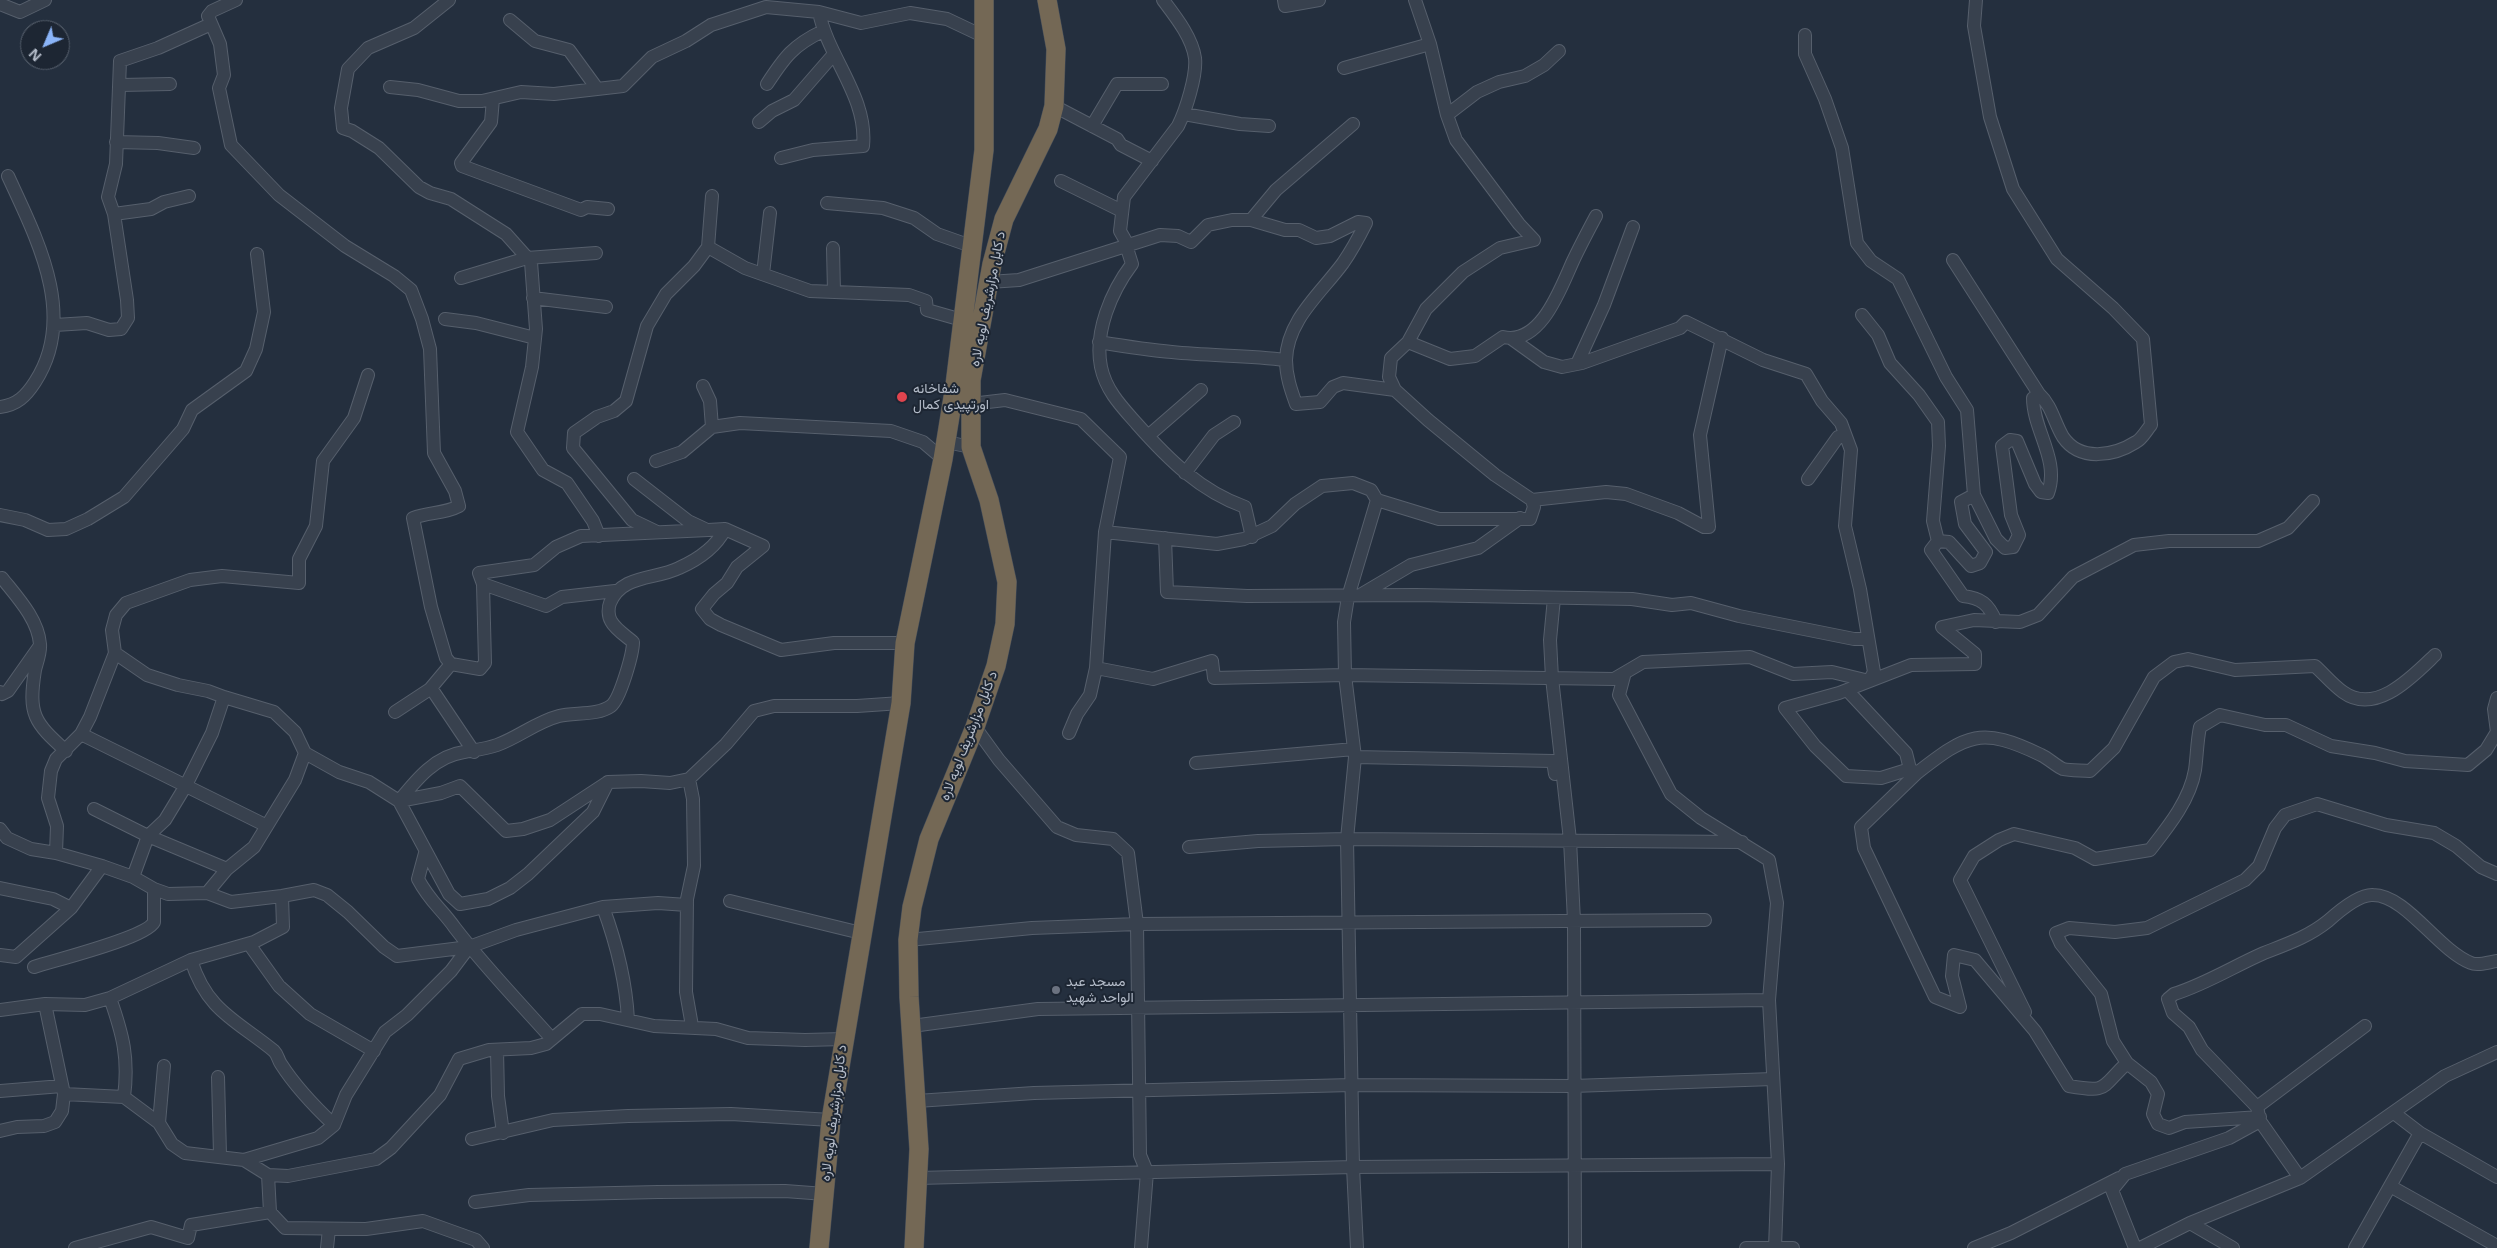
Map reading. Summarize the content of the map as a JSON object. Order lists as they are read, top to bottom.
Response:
{
  "streets": {
    "highway": ["د کابل مزارشریف لویه لاره"]
  },
  "places": ["شفاخانه اورتپیدی کمال", "مسجد عبد الواحد شهید"],
  "north": "bottom left"
}
